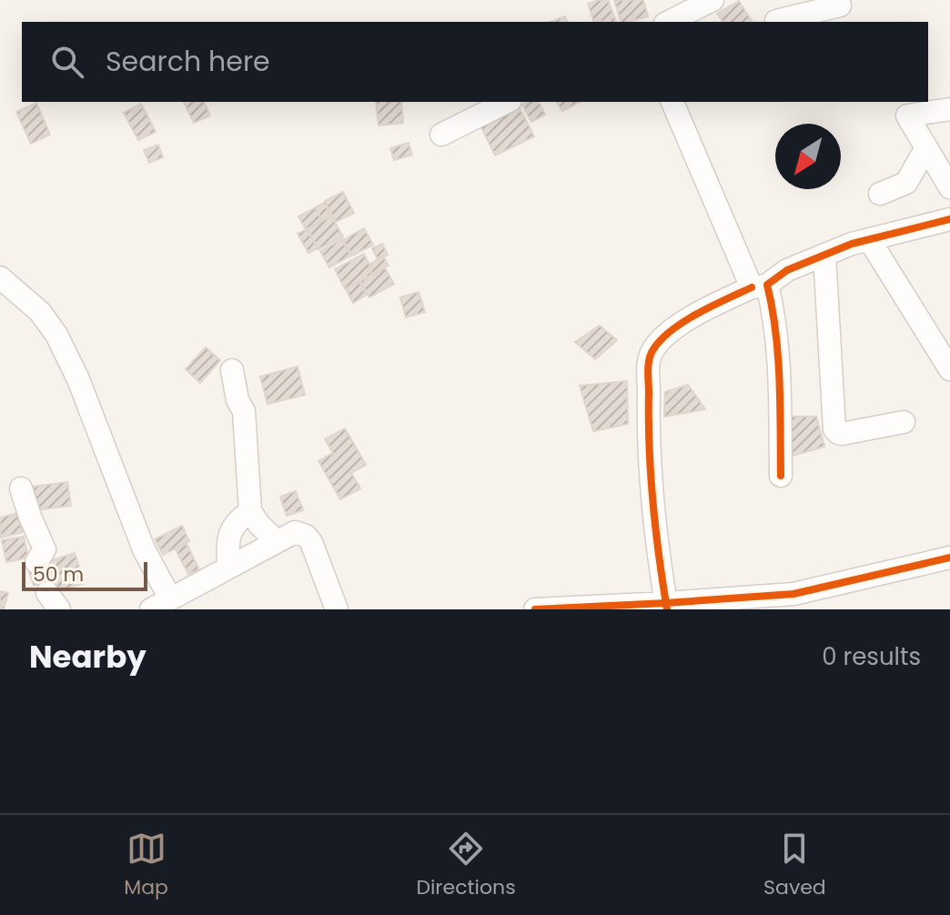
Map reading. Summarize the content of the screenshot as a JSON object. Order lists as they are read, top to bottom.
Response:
{
  "scale_bar": "50 m",
  "north": "bottom left",
  "page": {
    "search": "Search here",
    "scale": "50 m",
    "heading": ["Nearby", "0 results"],
    "nav": ["Map", "Directions", "Saved"]
  }
}
